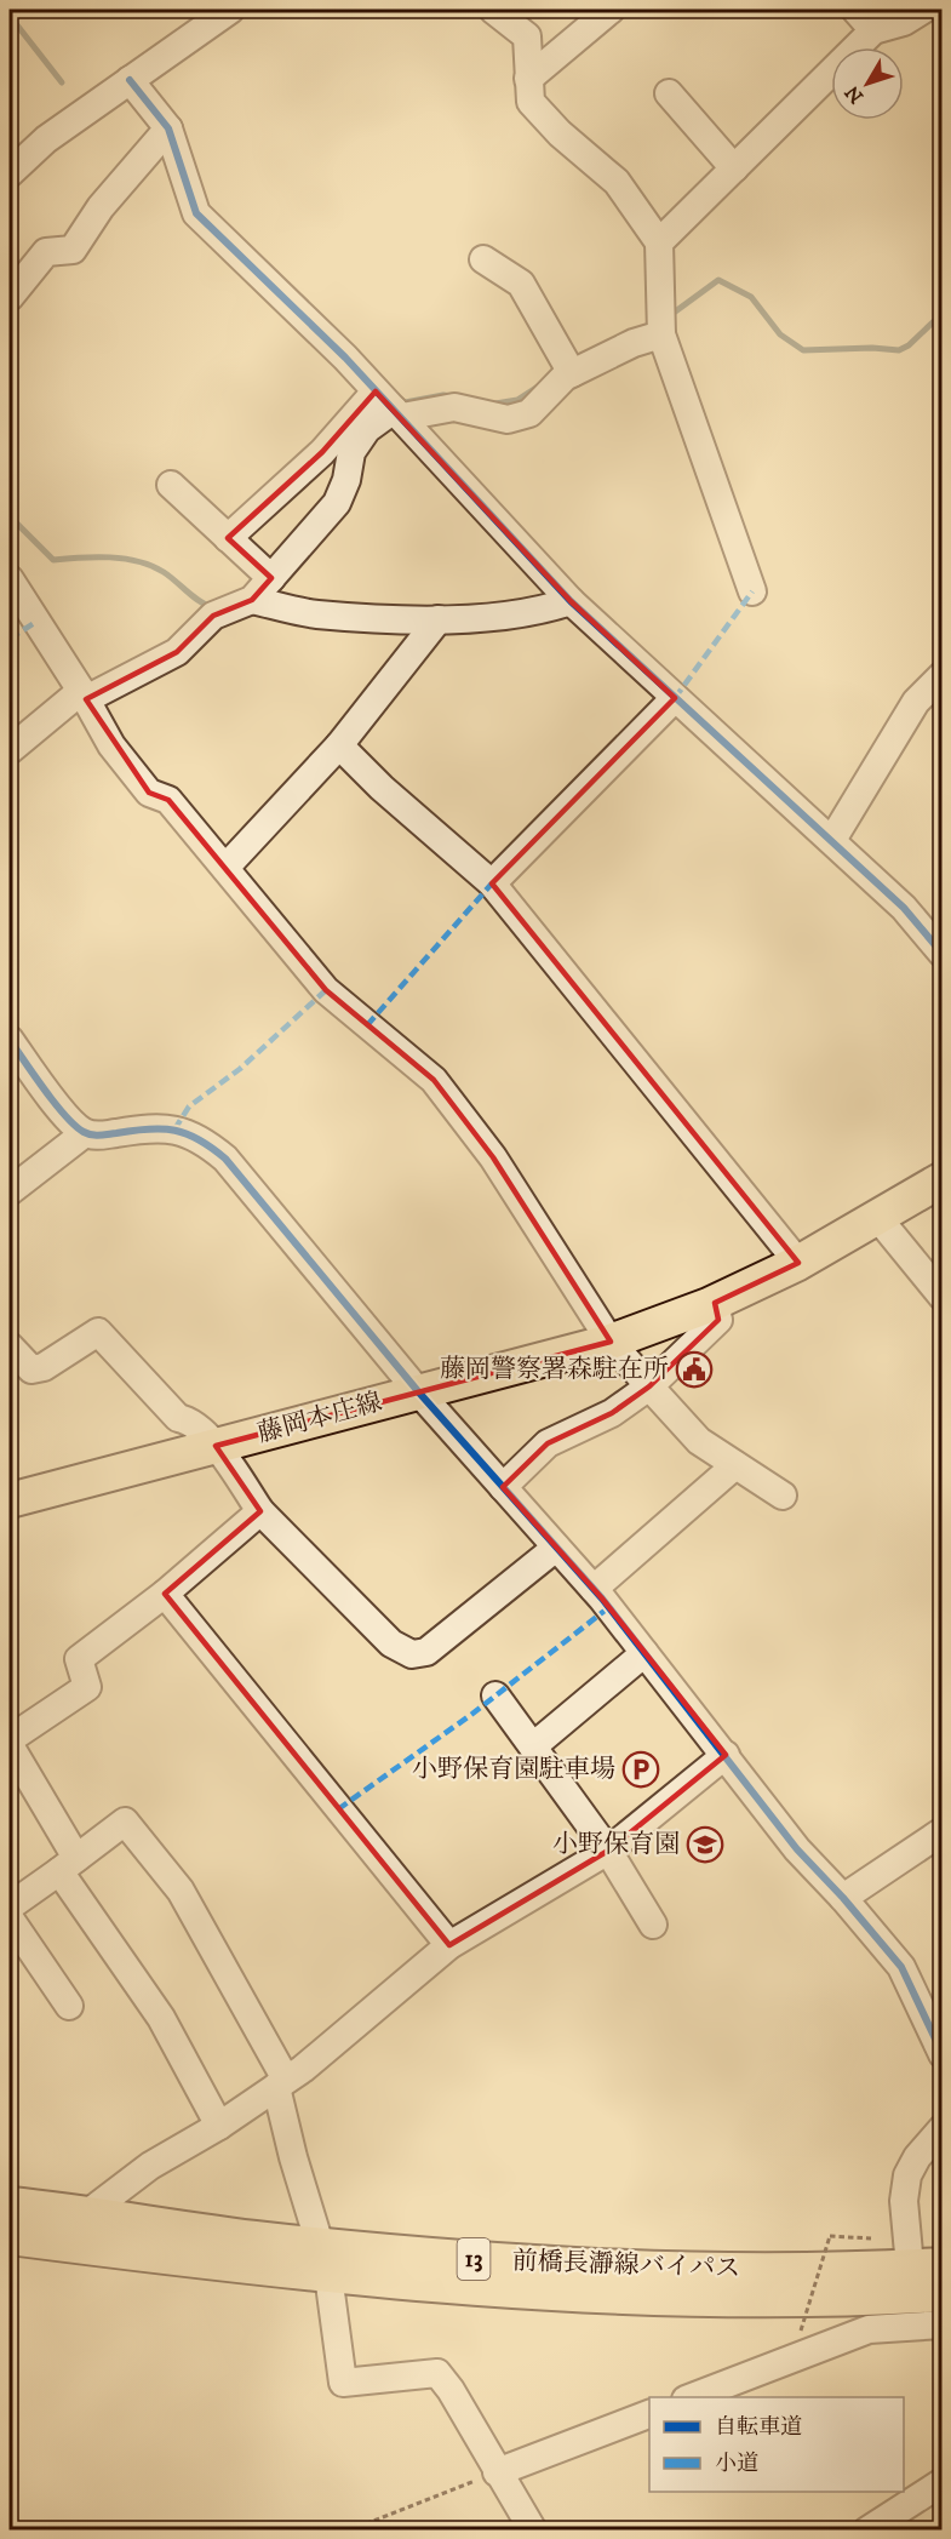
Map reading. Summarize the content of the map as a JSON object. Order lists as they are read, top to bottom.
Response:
{
  "streets": {
    "main road": ["藤岡本庄線", "13", "前橋長瀞線バイパス"]
  },
  "places": {
    "public building": ["藤岡警察署森駐在所"],
    "parking": ["小野保育園駐車場"],
    "school or university": ["小野保育園"]
  },
  "legend": ["自転車道", "小道"],
  "north": "bottom left"
}
